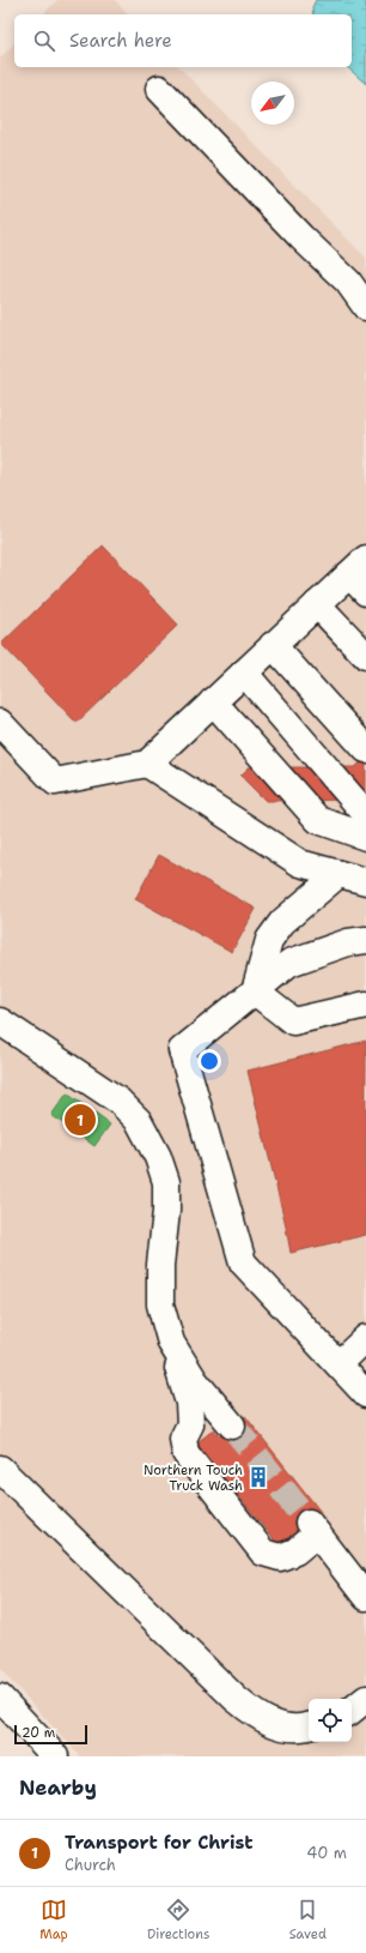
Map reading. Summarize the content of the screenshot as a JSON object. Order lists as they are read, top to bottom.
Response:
{
  "places": {
    "building": ["Northern Touch Truck Wash"]
  },
  "scale_bar": "20 m",
  "north": "bottom left",
  "page": {
    "search": "Search here",
    "pins": "1",
    "scale": "20 m",
    "heading": "Nearby",
    "list": [
      {
        "mark": "1",
        "name": "Transport for Christ",
        "note": "Church",
        "value": "40 m"
      }
    ],
    "nav": ["Map", "Directions", "Saved"]
  }
}
